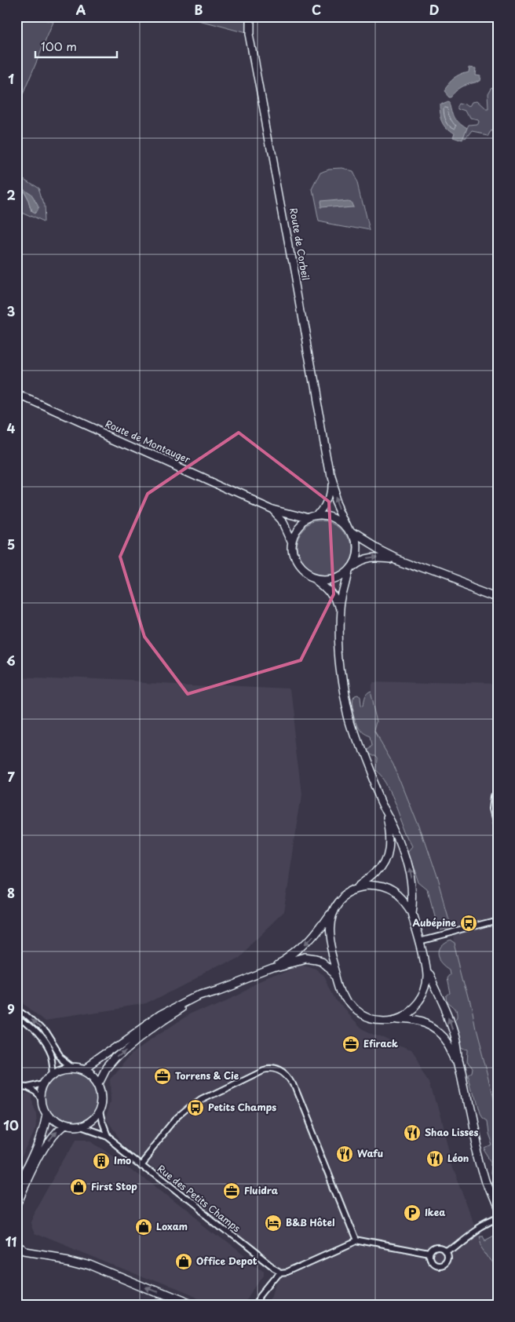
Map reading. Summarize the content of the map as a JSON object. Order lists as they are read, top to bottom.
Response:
{
  "streets": {
    "main road": ["Route de Corbeil", "Route de Montauger"],
    "street": ["Rue des Petits Champs"]
  },
  "crossings": [
    ["Route de Corbeil", "Route de Montauger"]
  ],
  "places": {
    "bus stop": ["Aubépine", "Petits Champs"],
    "office": ["Efirack", "Torrens & Cie", "Fluidra"],
    "restaurant": ["Shao Lisses", "Wafu", "Léon"],
    "building": ["Imo"],
    "shop": ["First Stop", "Loxam", "Office Depot"],
    "parking": ["Ikea"],
    "hotel": ["B&B Hôtel"]
  },
  "scale_bar": "100 m",
  "grid": {
    "columns": [
      "A",
      "B",
      "C",
      "D"
    ],
    "rows": [
      "1",
      "2",
      "3",
      "4",
      "5",
      "6",
      "7",
      "8",
      "9",
      "10",
      "11"
    ]
  }
}
